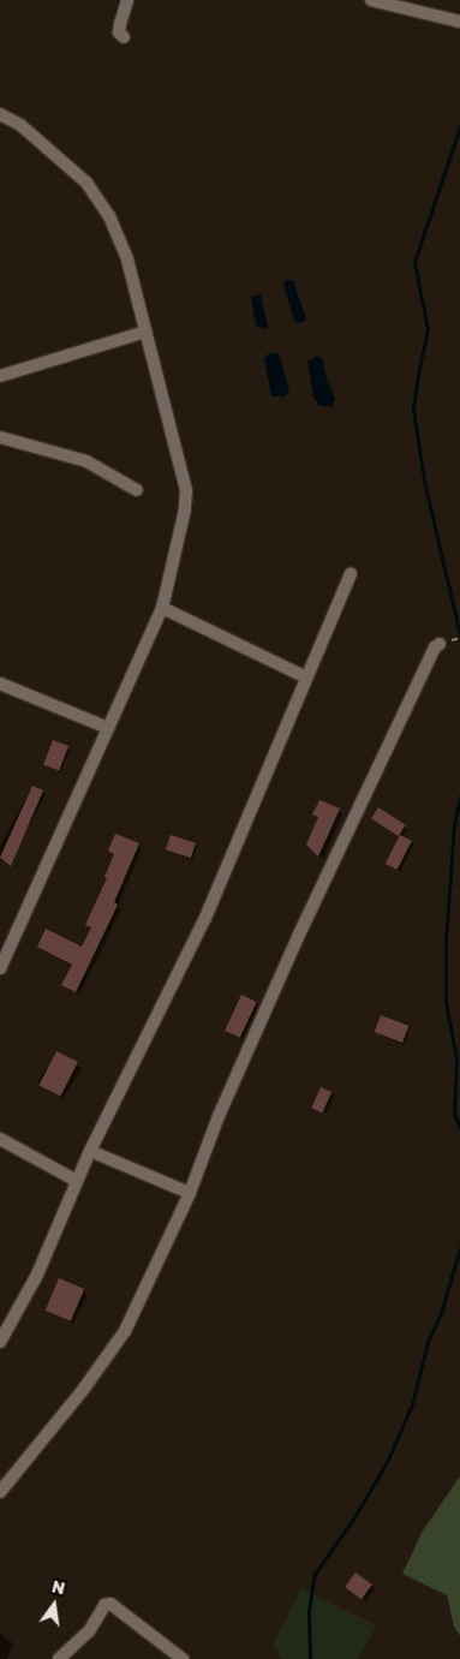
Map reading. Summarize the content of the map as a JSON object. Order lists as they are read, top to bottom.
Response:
{
  "north": "top"
}
